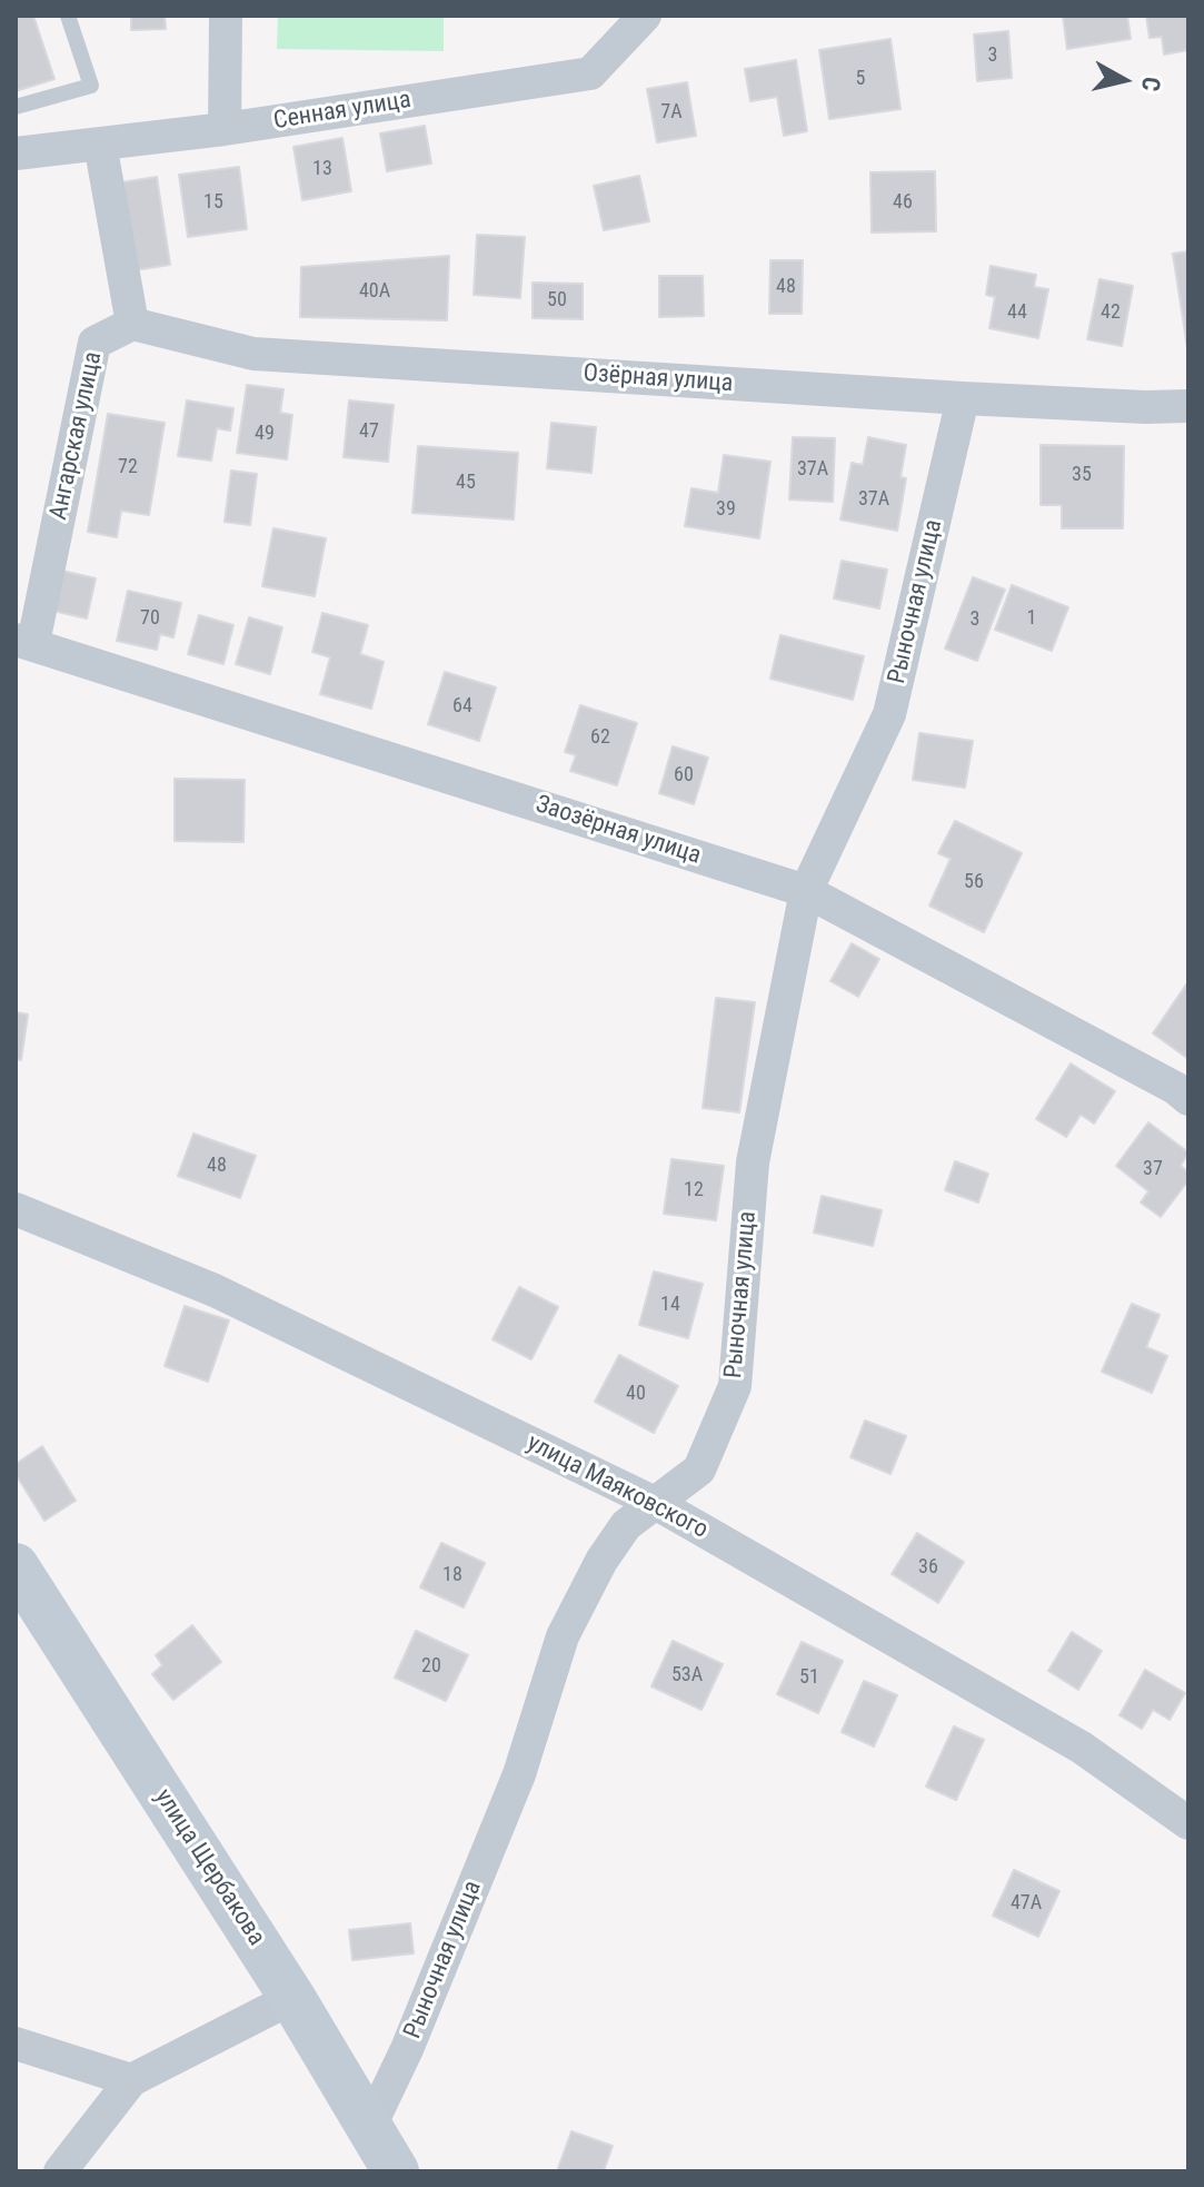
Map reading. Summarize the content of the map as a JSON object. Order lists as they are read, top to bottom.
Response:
{
  "streets": {
    "street": [
      "Сенная улица",
      "Озёрная улица",
      "Ангарская улица",
      "Рыночная улица",
      "Заозёрная улица",
      "улица Маяковского",
      "улица Щербакова"
    ]
  },
  "crossings": [
    ["Озёрная улица", "Ангарская улица"],
    ["Озёрная улица", "Рыночная улица"],
    ["Ангарская улица", "Заозёрная улица"],
    ["Рыночная улица", "Заозёрная улица"],
    ["Рыночная улица", "улица Маяковского"],
    ["Рыночная улица", "улица Щербакова"]
  ],
  "house_numbers": [
    "3",
    "5",
    "7А",
    "13",
    "15",
    "46",
    "48",
    "40А",
    "50",
    "44",
    "42",
    "47",
    "49",
    "72",
    "37А",
    "35",
    "45",
    "37А",
    "39",
    "70",
    "1",
    "3",
    "64",
    "62",
    "60",
    "56",
    "48",
    "37",
    "12",
    "14",
    "40",
    "36",
    "18",
    "20",
    "53А",
    "51",
    "47А"
  ],
  "north": "right"
}
